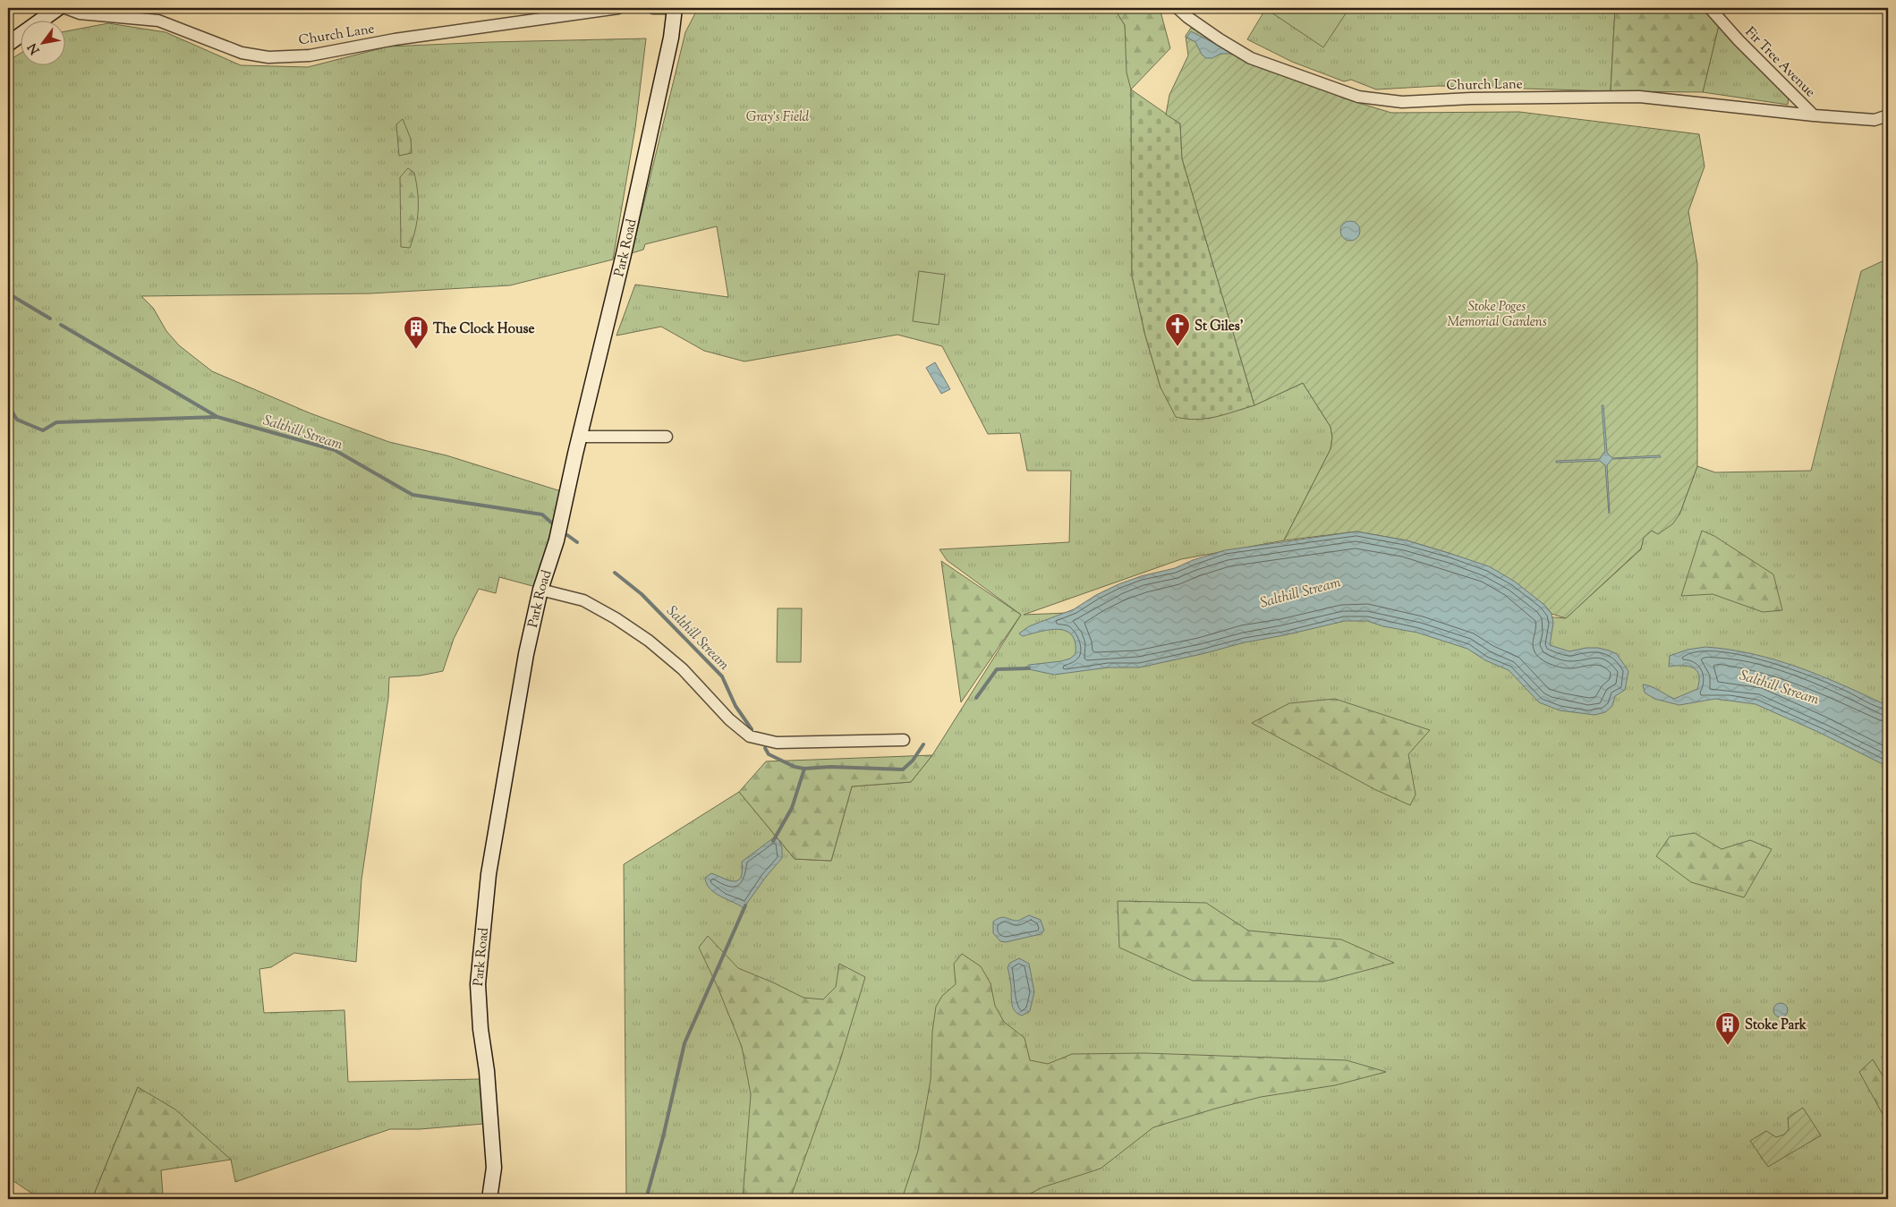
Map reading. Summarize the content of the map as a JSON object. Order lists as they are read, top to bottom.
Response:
{
  "streets": {
    "main road": ["Park Road"],
    "street": ["Church Lane", "Fir Tree Avenue"]
  },
  "crossings": [
    ["Church Lane", "Fir Tree Avenue"]
  ],
  "water": ["Salthill Stream"],
  "parks": ["Gray's Field", "Stoke Poges Memorial Gardens"],
  "places": {
    "church": ["St Giles'"],
    "building": ["The Clock House", "Stoke Park"]
  },
  "north": "bottom left"
}
